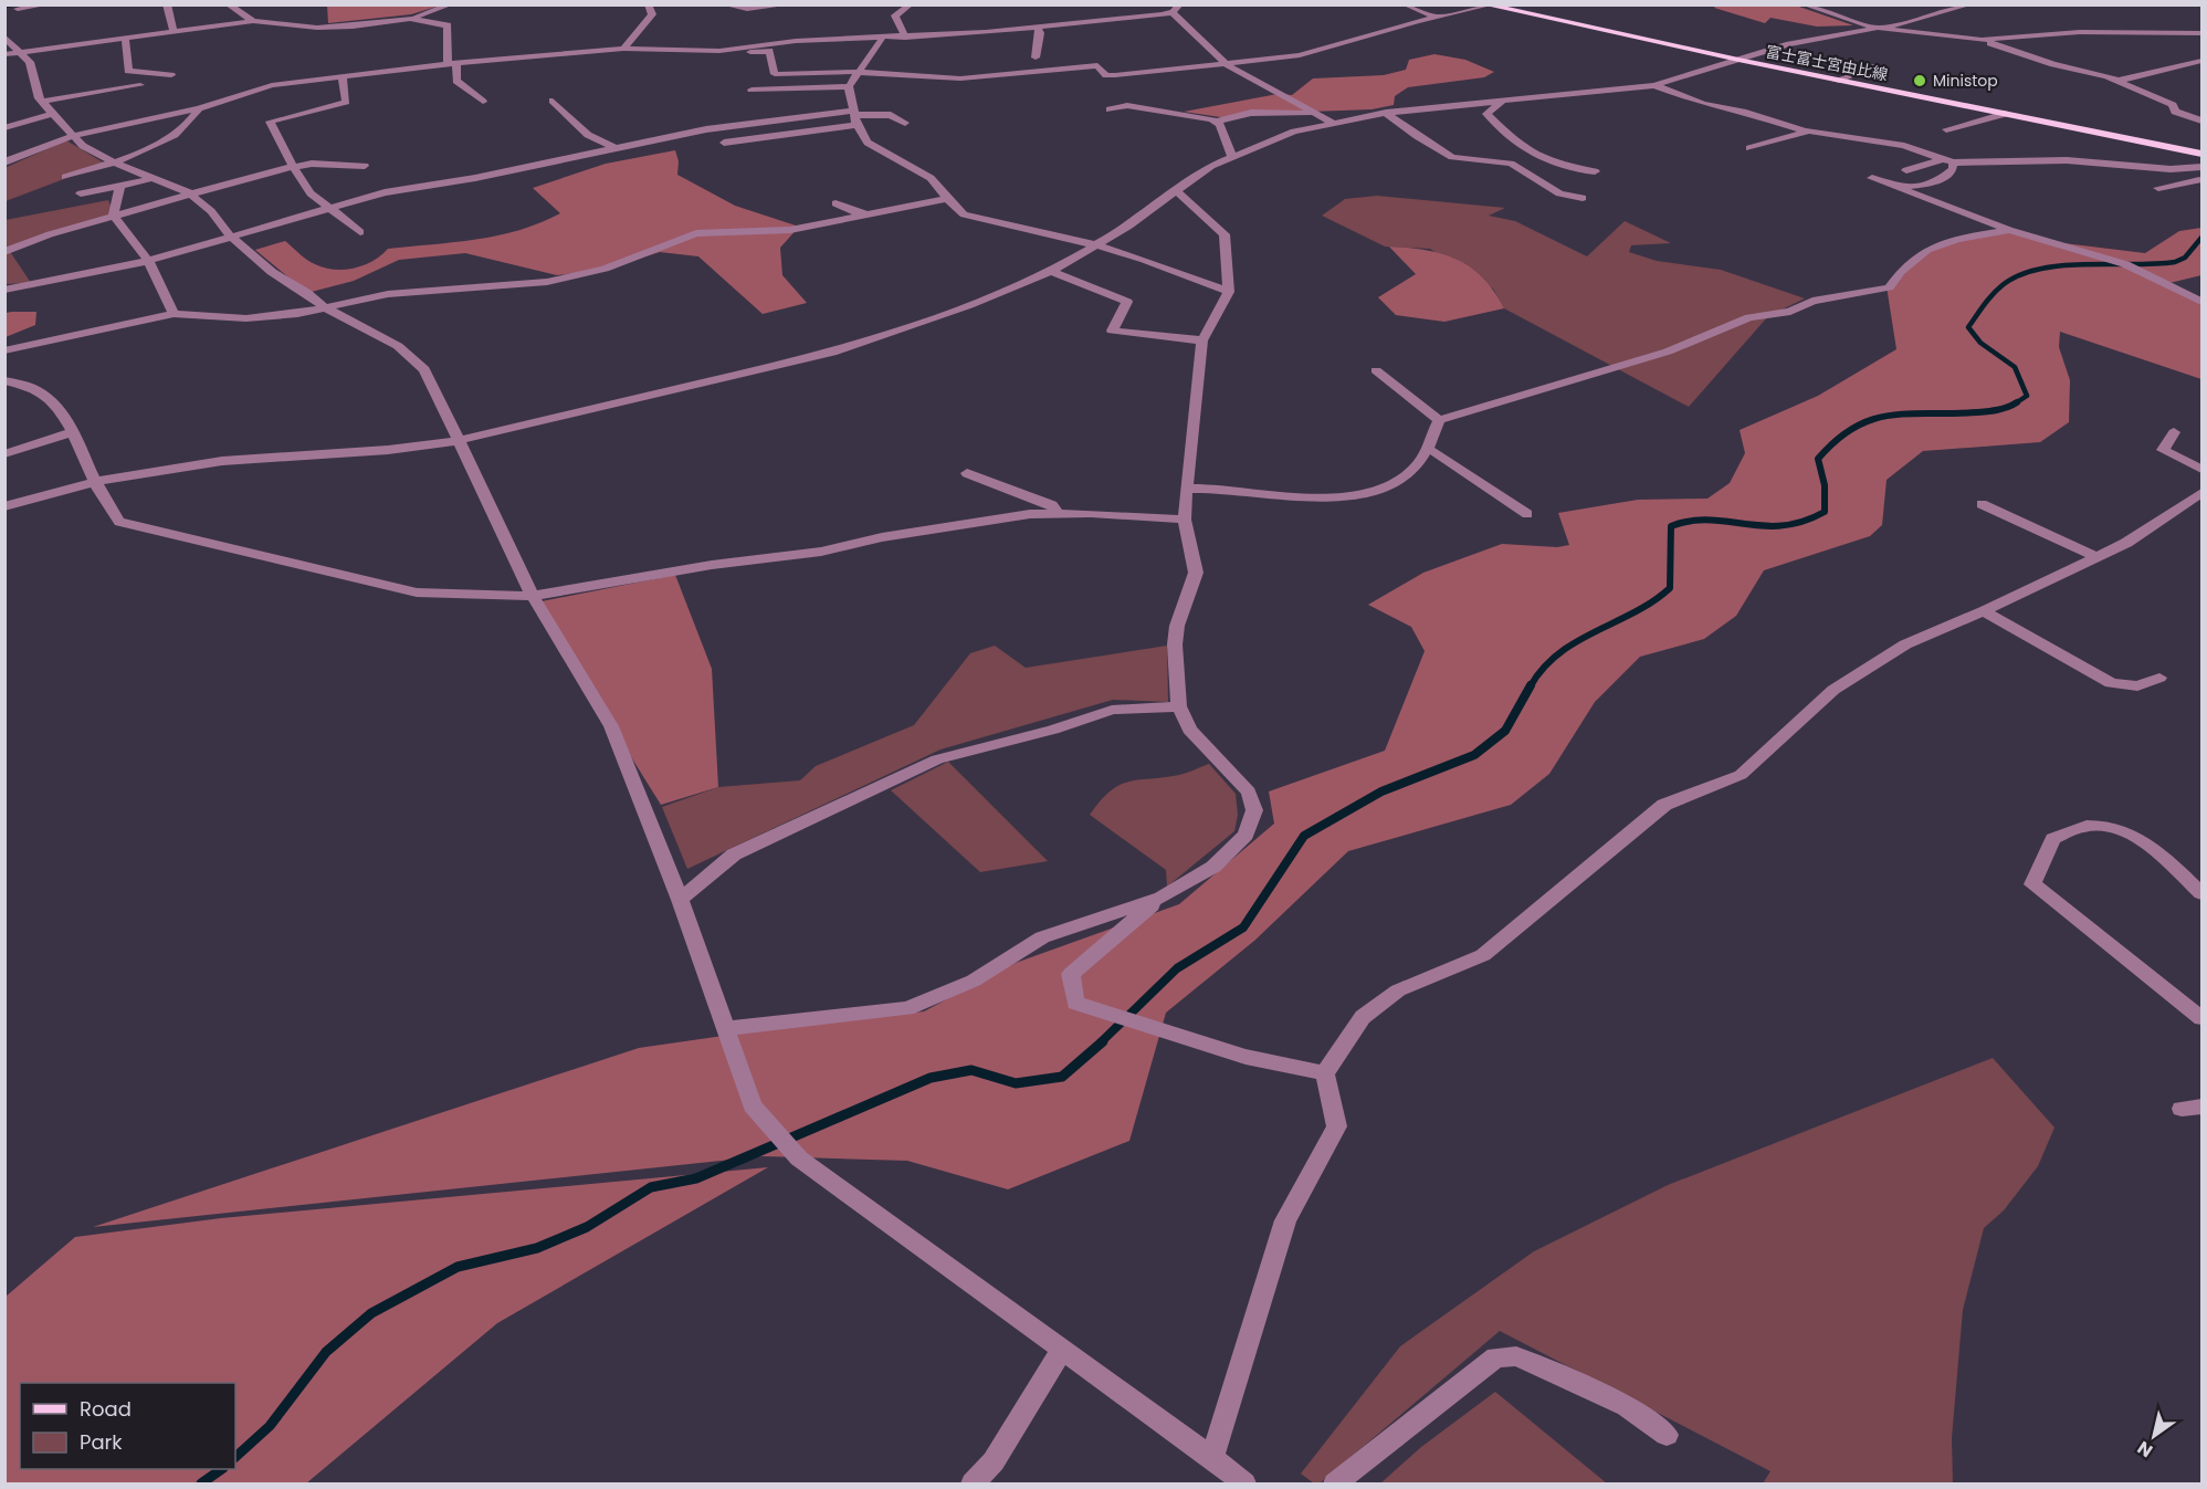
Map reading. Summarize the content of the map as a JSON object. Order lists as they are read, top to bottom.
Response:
{
  "streets": {
    "main road": ["富士富士宮由比線"]
  },
  "places": ["Ministop"],
  "legend": ["Road", "Park"],
  "north": "bottom left"
}
